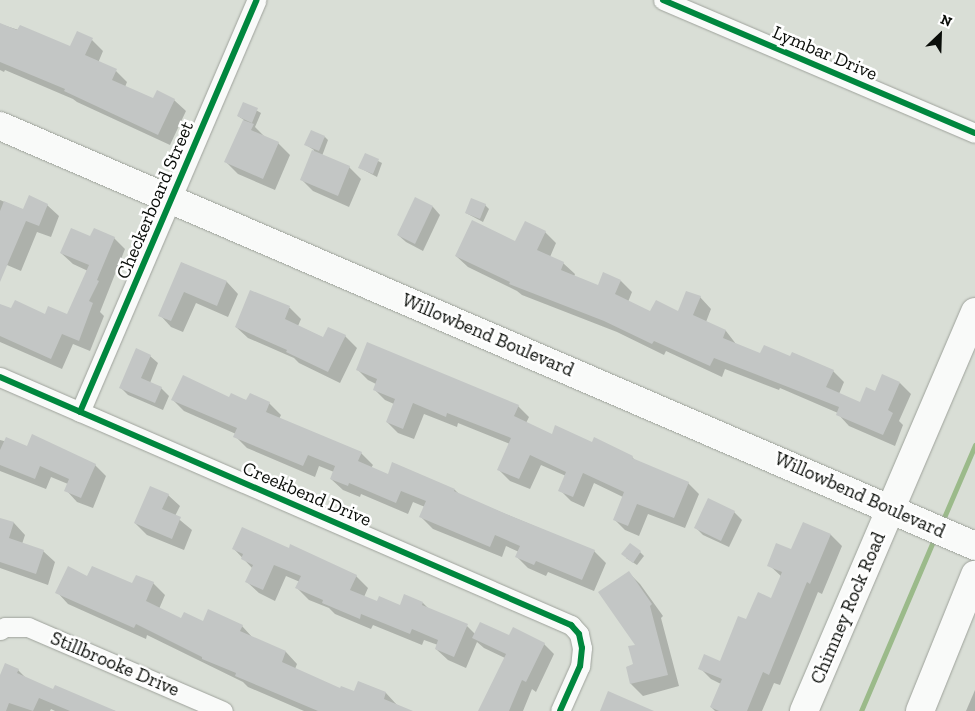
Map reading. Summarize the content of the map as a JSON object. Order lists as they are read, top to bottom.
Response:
{
  "streets": {
    "main road": ["Willowbend Boulevard", "Chimney Rock Road"],
    "street": [
      "Lymbar Drive",
      "Checkerboard Street",
      "Creekbend Drive",
      "Stillbrooke Drive"
    ]
  },
  "crossings": [
    ["Checkerboard Street", "Willowbend Boulevard"],
    ["Checkerboard Street", "Creekbend Drive"],
    ["Willowbend Boulevard", "Chimney Rock Road"]
  ],
  "north": "top right"
}
